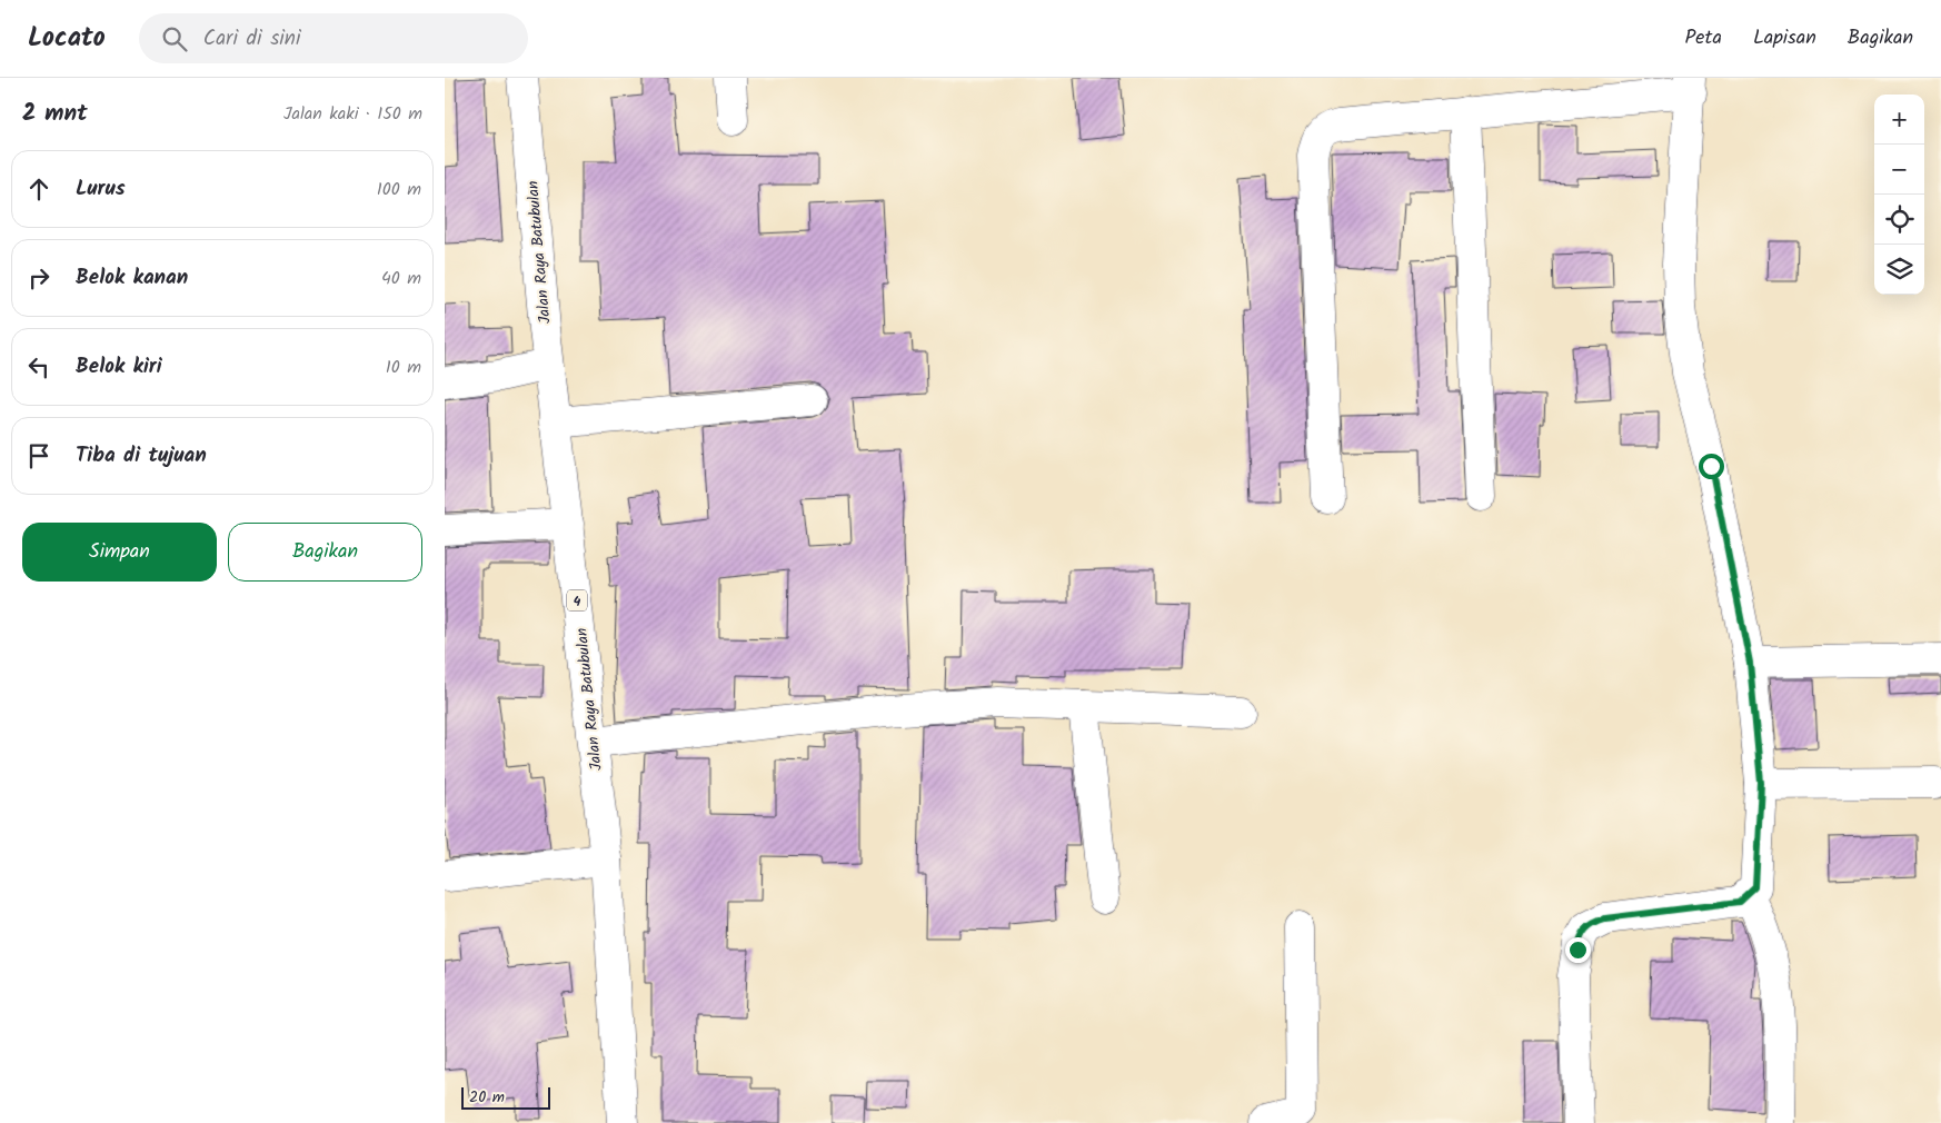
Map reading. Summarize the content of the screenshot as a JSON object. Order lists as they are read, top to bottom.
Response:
{
  "streets": {
    "main road": ["Jalan Raya Batubulan", "4"]
  },
  "scale_bar": "20 m",
  "page": {
    "header": "Locato",
    "search": "Cari di sini",
    "nav": ["Peta", "Lapisan", "Bagikan"],
    "heading": ["2 mnt", "Jalan kaki · 150 m"],
    "map_buttons": ["+", "−"],
    "list": [
      ["Lurus", "100 m"],
      ["Belok kanan", "40 m"],
      ["Belok kiri", "10 m"],
      "Tiba di tujuan"
    ],
    "buttons": ["Simpan", "Bagikan"],
    "scale": "20 m"
  }
}
